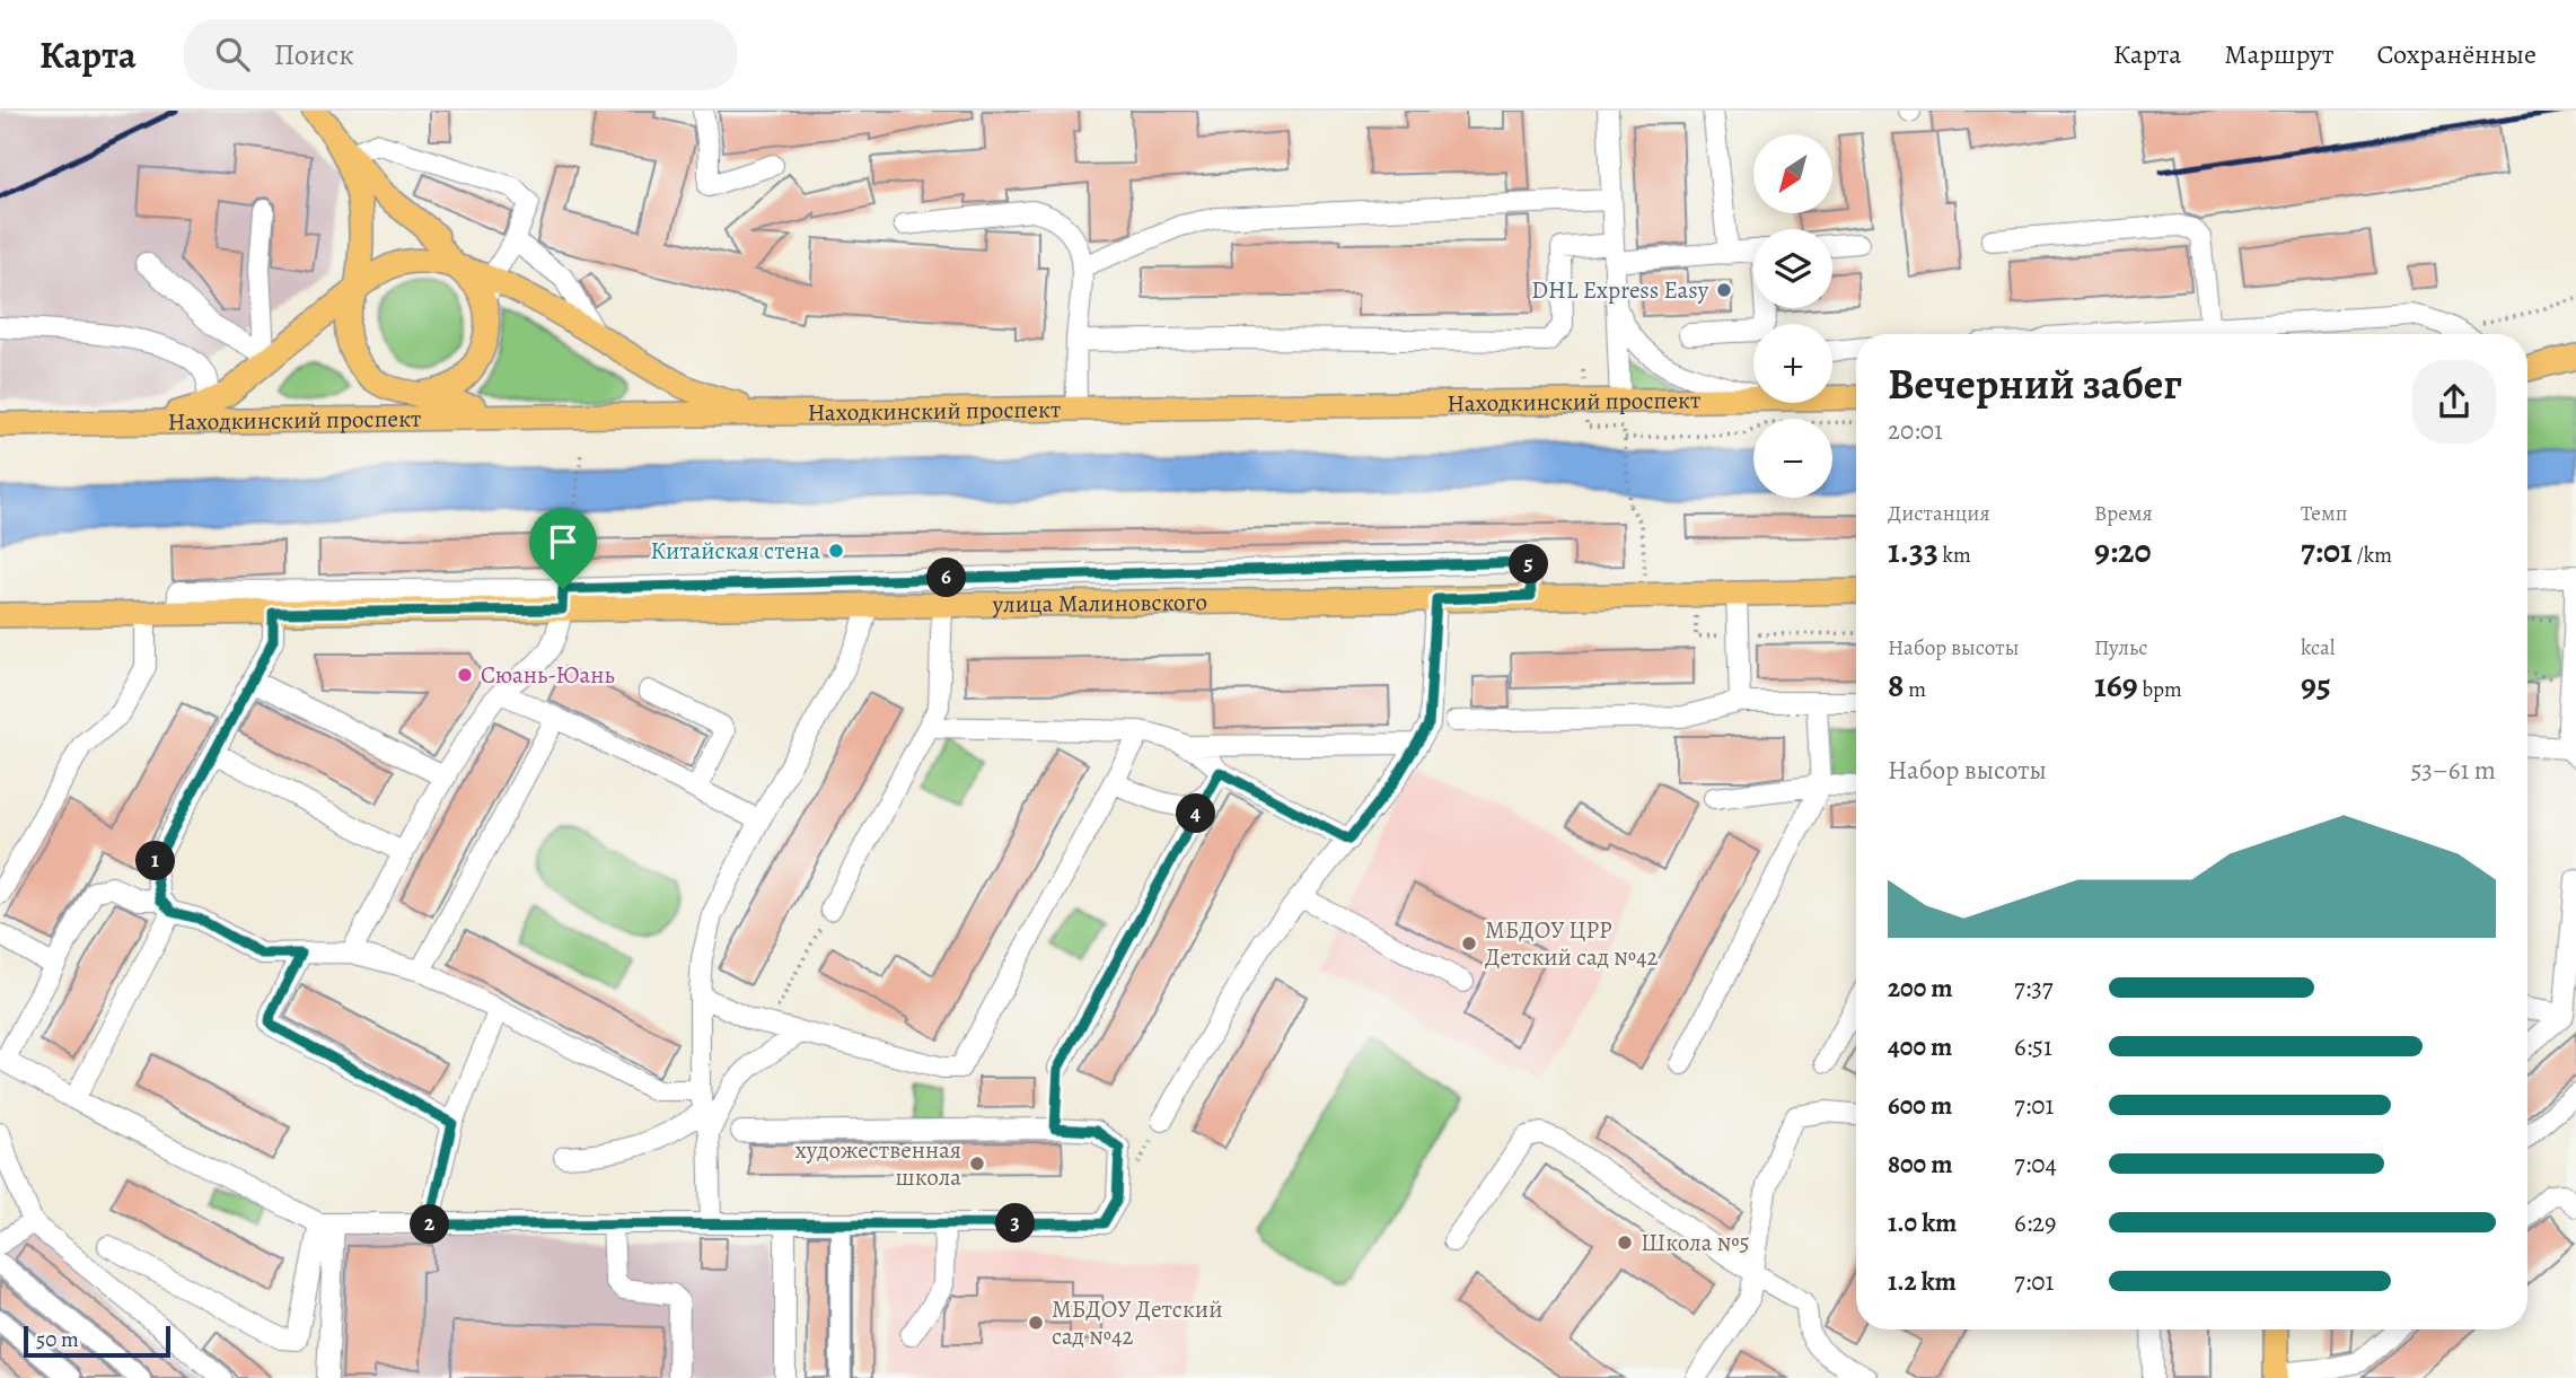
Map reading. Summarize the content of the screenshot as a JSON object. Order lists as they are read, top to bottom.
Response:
{
  "streets": {
    "main road": ["Находкинский проспект", "улица Малиновского"]
  },
  "places": [
    "DHL Express Easy",
    "Китайская стена",
    "Сюань-Юань",
    "МБДОУ ЦРР Детский сад №42",
    "художественная школа",
    "Школа №5",
    "МБДОУ Детский сад №42"
  ],
  "scale_bar": "50 m",
  "north": "bottom left",
  "page": {
    "header": "Карта",
    "search": "Поиск",
    "nav": ["Карта", "Маршрут", "Сохранённые"],
    "map_buttons": ["+", "−"],
    "heading": ["Вечерний забег", "20:01"],
    "stats": [
      ["Дистанция", "1.33 km"],
      ["Время", "9:20"],
      ["Темп", "7:01 /km"],
      ["Набор высоты", "8 m"],
      ["Пульс", "169 bpm"],
      ["kcal", "95"]
    ],
    "pins": [
      "5",
      "6",
      "4",
      "1",
      "3",
      "2"
    ],
    "chart": ["Набор высоты", "53–61 m"],
    "list": [
      {
        "name": "200 m",
        "note": "7:37"
      },
      {
        "name": "400 m",
        "note": "6:51"
      },
      {
        "name": "600 m",
        "note": "7:01"
      },
      {
        "name": "800 m",
        "note": "7:04"
      },
      {
        "name": "1.0 km",
        "note": "6:29"
      },
      {
        "name": "1.2 km",
        "note": "7:01"
      }
    ],
    "scale": "50 m"
  }
}
